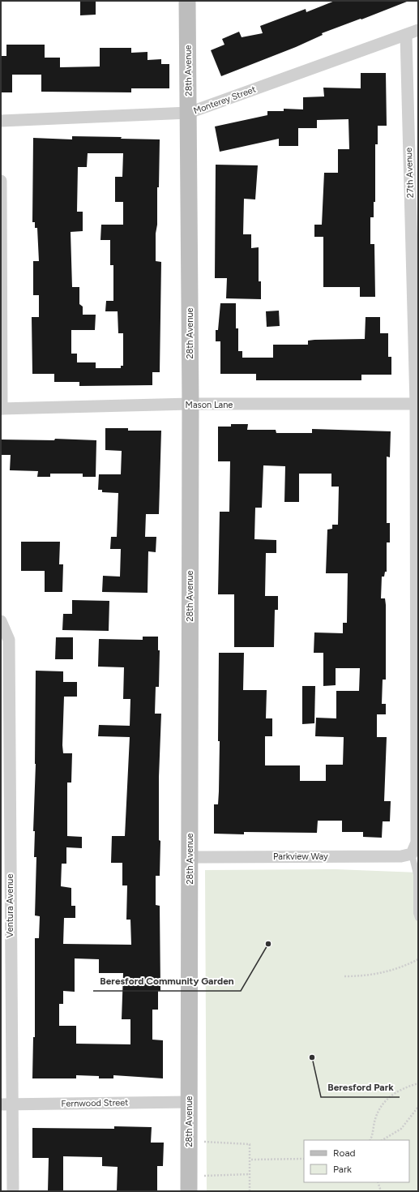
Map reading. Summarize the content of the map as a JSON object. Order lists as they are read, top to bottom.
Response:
{
  "streets": {
    "street": [
      "28th Avenue",
      "Monterey Street",
      "27th Avenue",
      "Mason Lane",
      "Parkview Way",
      "Ventura Avenue",
      "Fernwood Street"
    ]
  },
  "crossings": [
    ["28th Avenue", "Monterey Street"],
    ["28th Avenue", "Mason Lane"],
    ["28th Avenue", "Parkview Way"],
    ["28th Avenue", "Fernwood Street"],
    ["Monterey Street", "27th Avenue"],
    ["27th Avenue", "Mason Lane"],
    ["27th Avenue", "Parkview Way"],
    ["Ventura Avenue", "Fernwood Street"]
  ],
  "places": ["Beresford Community Garden", "Beresford Park"],
  "legend": ["Road", "Park"]
}
